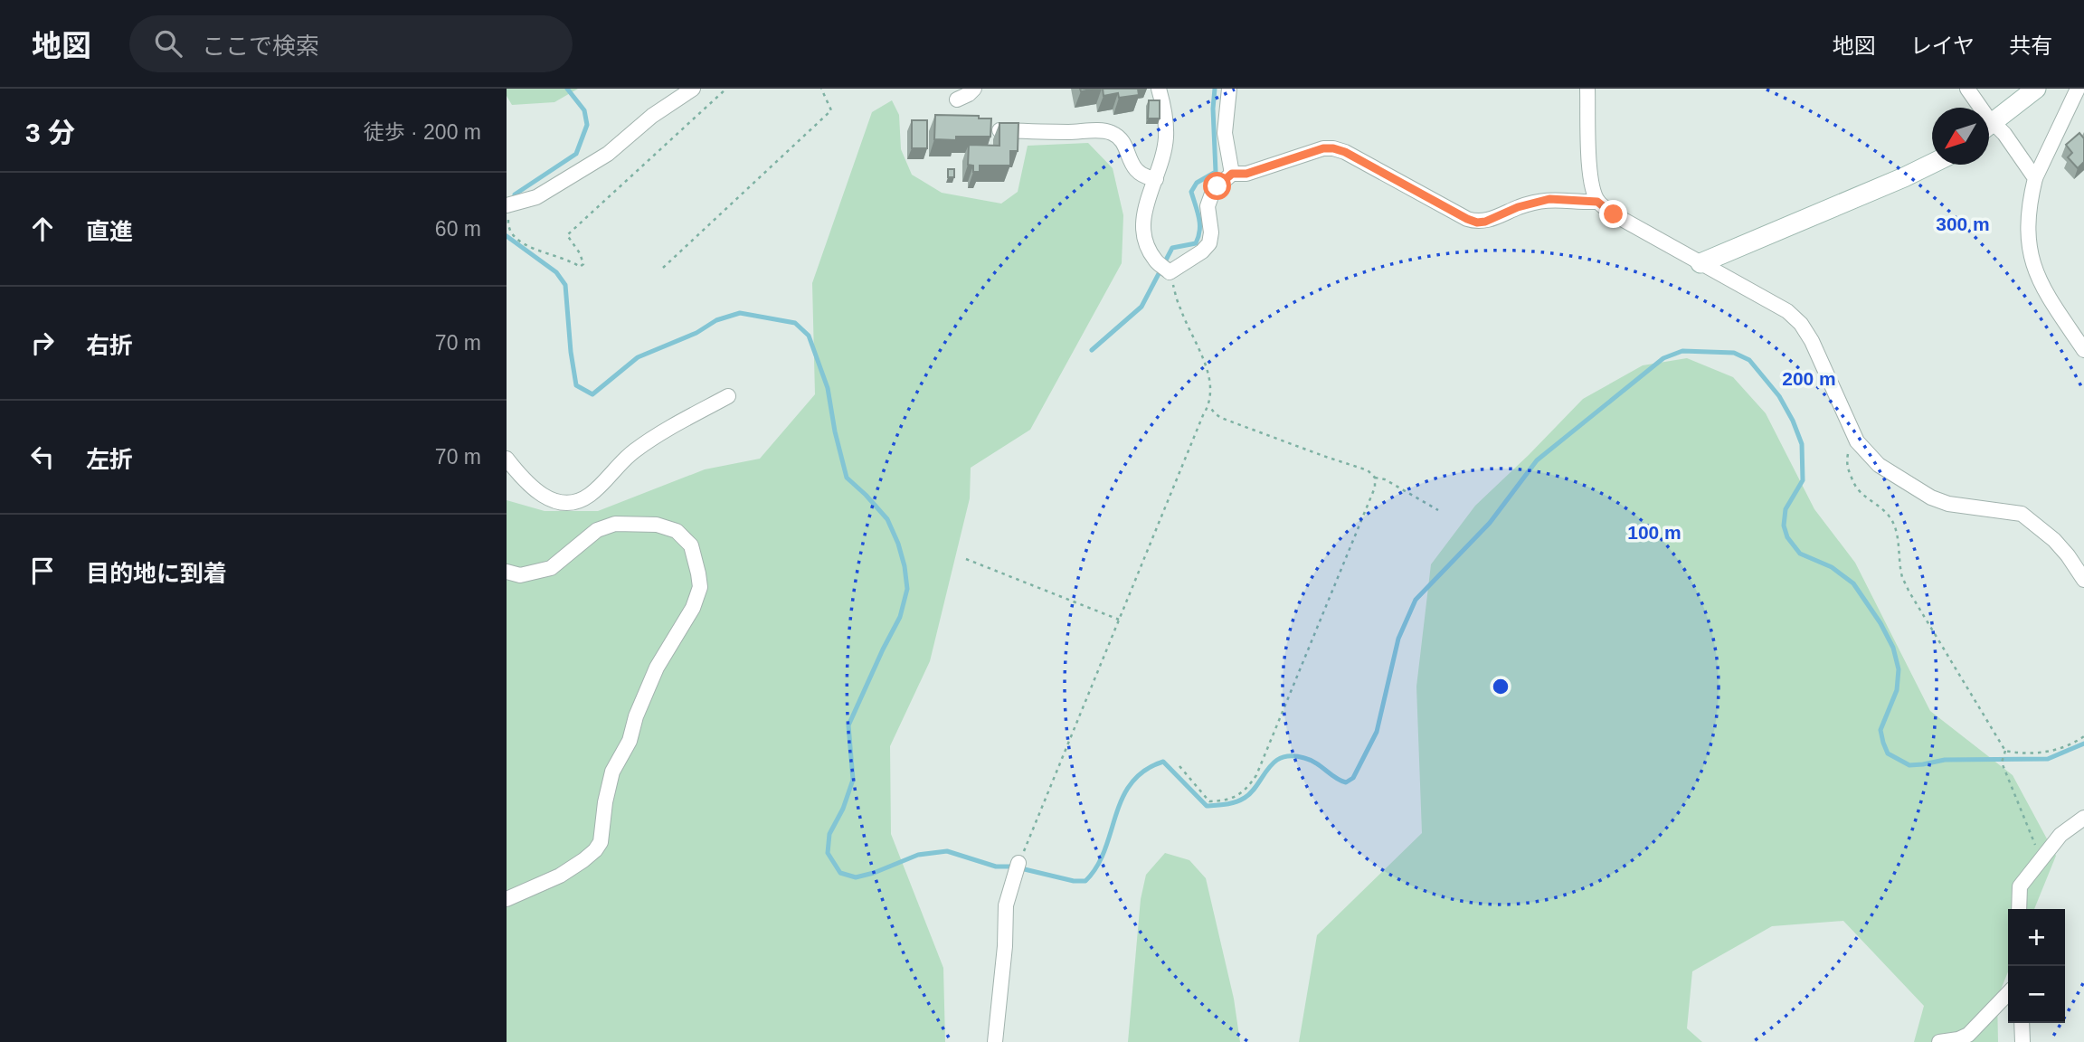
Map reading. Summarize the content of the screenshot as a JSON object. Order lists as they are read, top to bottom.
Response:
{
  "north": "bottom left",
  "page": {
    "header": "地図",
    "search": "ここで検索",
    "nav": ["地図", "レイヤ", "共有"],
    "heading": ["3 分", "徒歩 · 200 m"],
    "list": [
      ["直進", "60 m"],
      ["右折", "70 m"],
      ["左折", "70 m"],
      "目的地に到着"
    ],
    "map_buttons": ["+", "−"]
  },
  "rings": ["300 m", "200 m", "100 m"]
}
